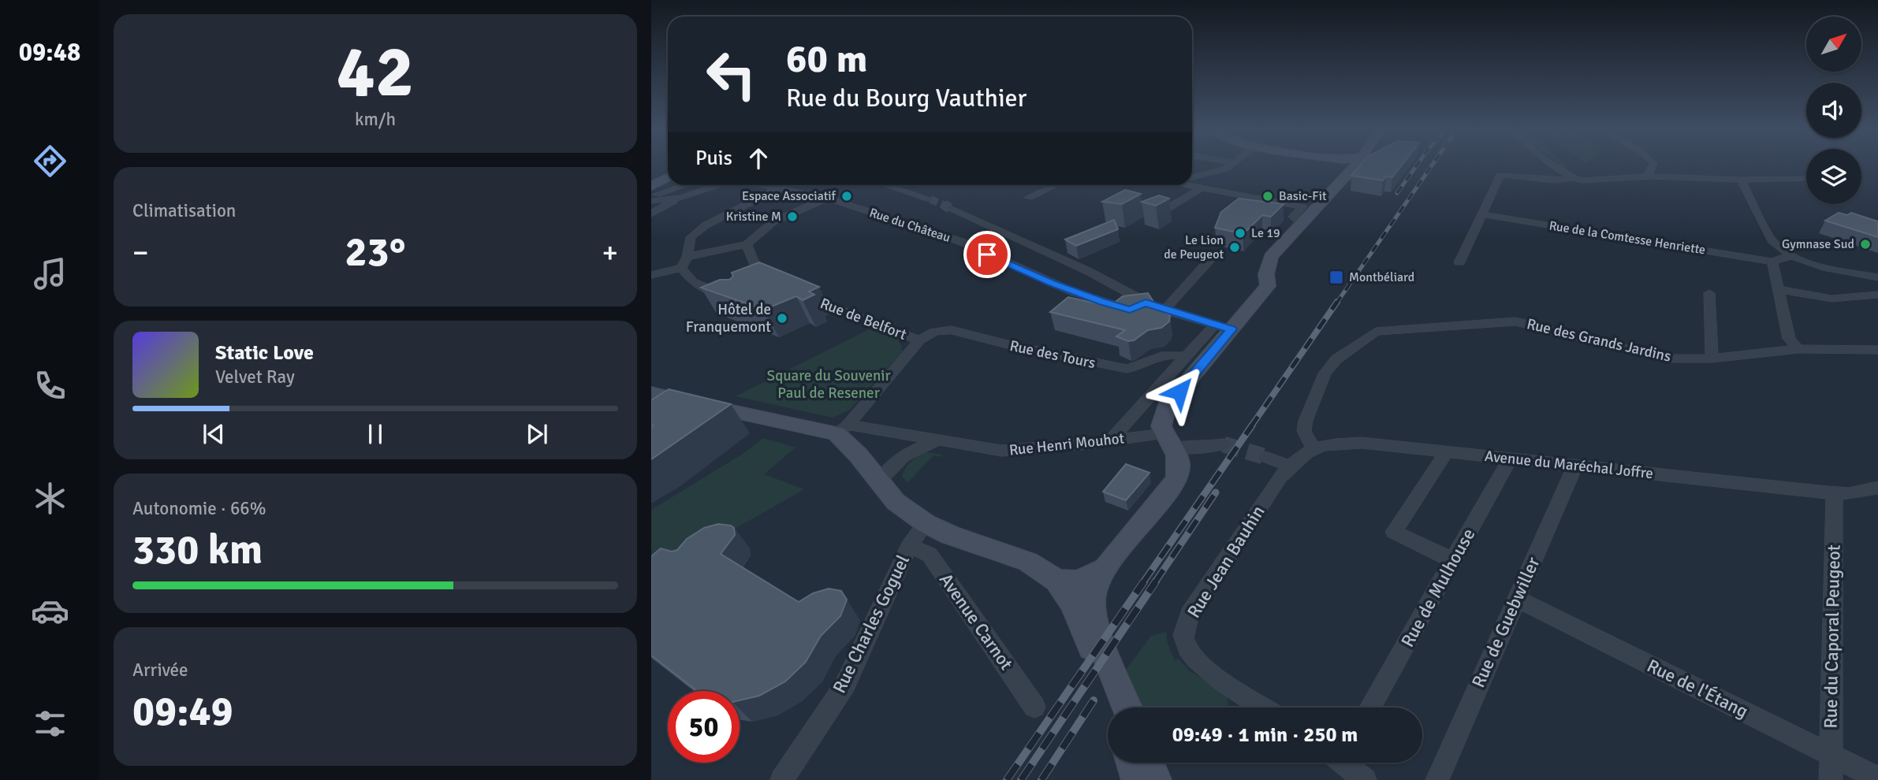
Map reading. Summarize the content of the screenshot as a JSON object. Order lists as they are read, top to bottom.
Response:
{
  "streets": {
    "street": [
      "Rue du Château",
      "Rue de la Comtesse Henriette",
      "Rue de Belfort",
      "Rue des Grands Jardins",
      "Rue des Tours",
      "Rue Henri Mouhot",
      "Avenue du Maréchal Joffre",
      "Rue Jean Bauhin",
      "Rue de Mulhouse",
      "Avenue Carnot",
      "Rue de Guebwiller",
      "Rue Charles Goguel",
      "Rue du Caporal Peugeot",
      "Rue de l'Étang"
    ]
  },
  "crossings": [
    ["Rue de Belfort", "Rue des Tours"],
    ["Rue de Belfort", "Rue Henri Mouhot"],
    ["Rue des Grands Jardins", "Avenue du Maréchal Joffre"],
    ["Avenue du Maréchal Joffre", "Rue Jean Bauhin"],
    ["Avenue du Maréchal Joffre", "Rue de Mulhouse"],
    ["Avenue du Maréchal Joffre", "Rue de Guebwiller"],
    ["Avenue du Maréchal Joffre", "Rue du Caporal Peugeot"],
    ["Avenue Carnot", "Rue Charles Goguel"],
    ["Rue de Guebwiller", "Rue de l'Étang"],
    ["Rue du Caporal Peugeot", "Rue de l'Étang"]
  ],
  "parks": ["Square du Souvenir Paul de Resener"],
  "places": {
    "other": [
      "Espace Associatif",
      "Basic-Fit",
      "Kristine M",
      "Le 19",
      "Gymnase Sud",
      "Le Lion de Peugeot",
      "Hôtel de Franquemont"
    ],
    "transit": ["Montbéliard"]
  },
  "north": "top right",
  "page": {
    "tabs": "09:48",
    "tile": [
      ["42", "km/h"],
      "Climatisation",
      ["Autonomie · 66%", "330 km"],
      ["Arrivée", "09:49"]
    ],
    "turn": ["60 m", "Rue du Bourg Vauthier"],
    "then": "Puis",
    "heat": ["−", "23°", "+"],
    "song": ["Static Love", "Velvet Ray"],
    "limit": "50",
    "trip": "09:49 · 1 min · 250 m"
  }
}
